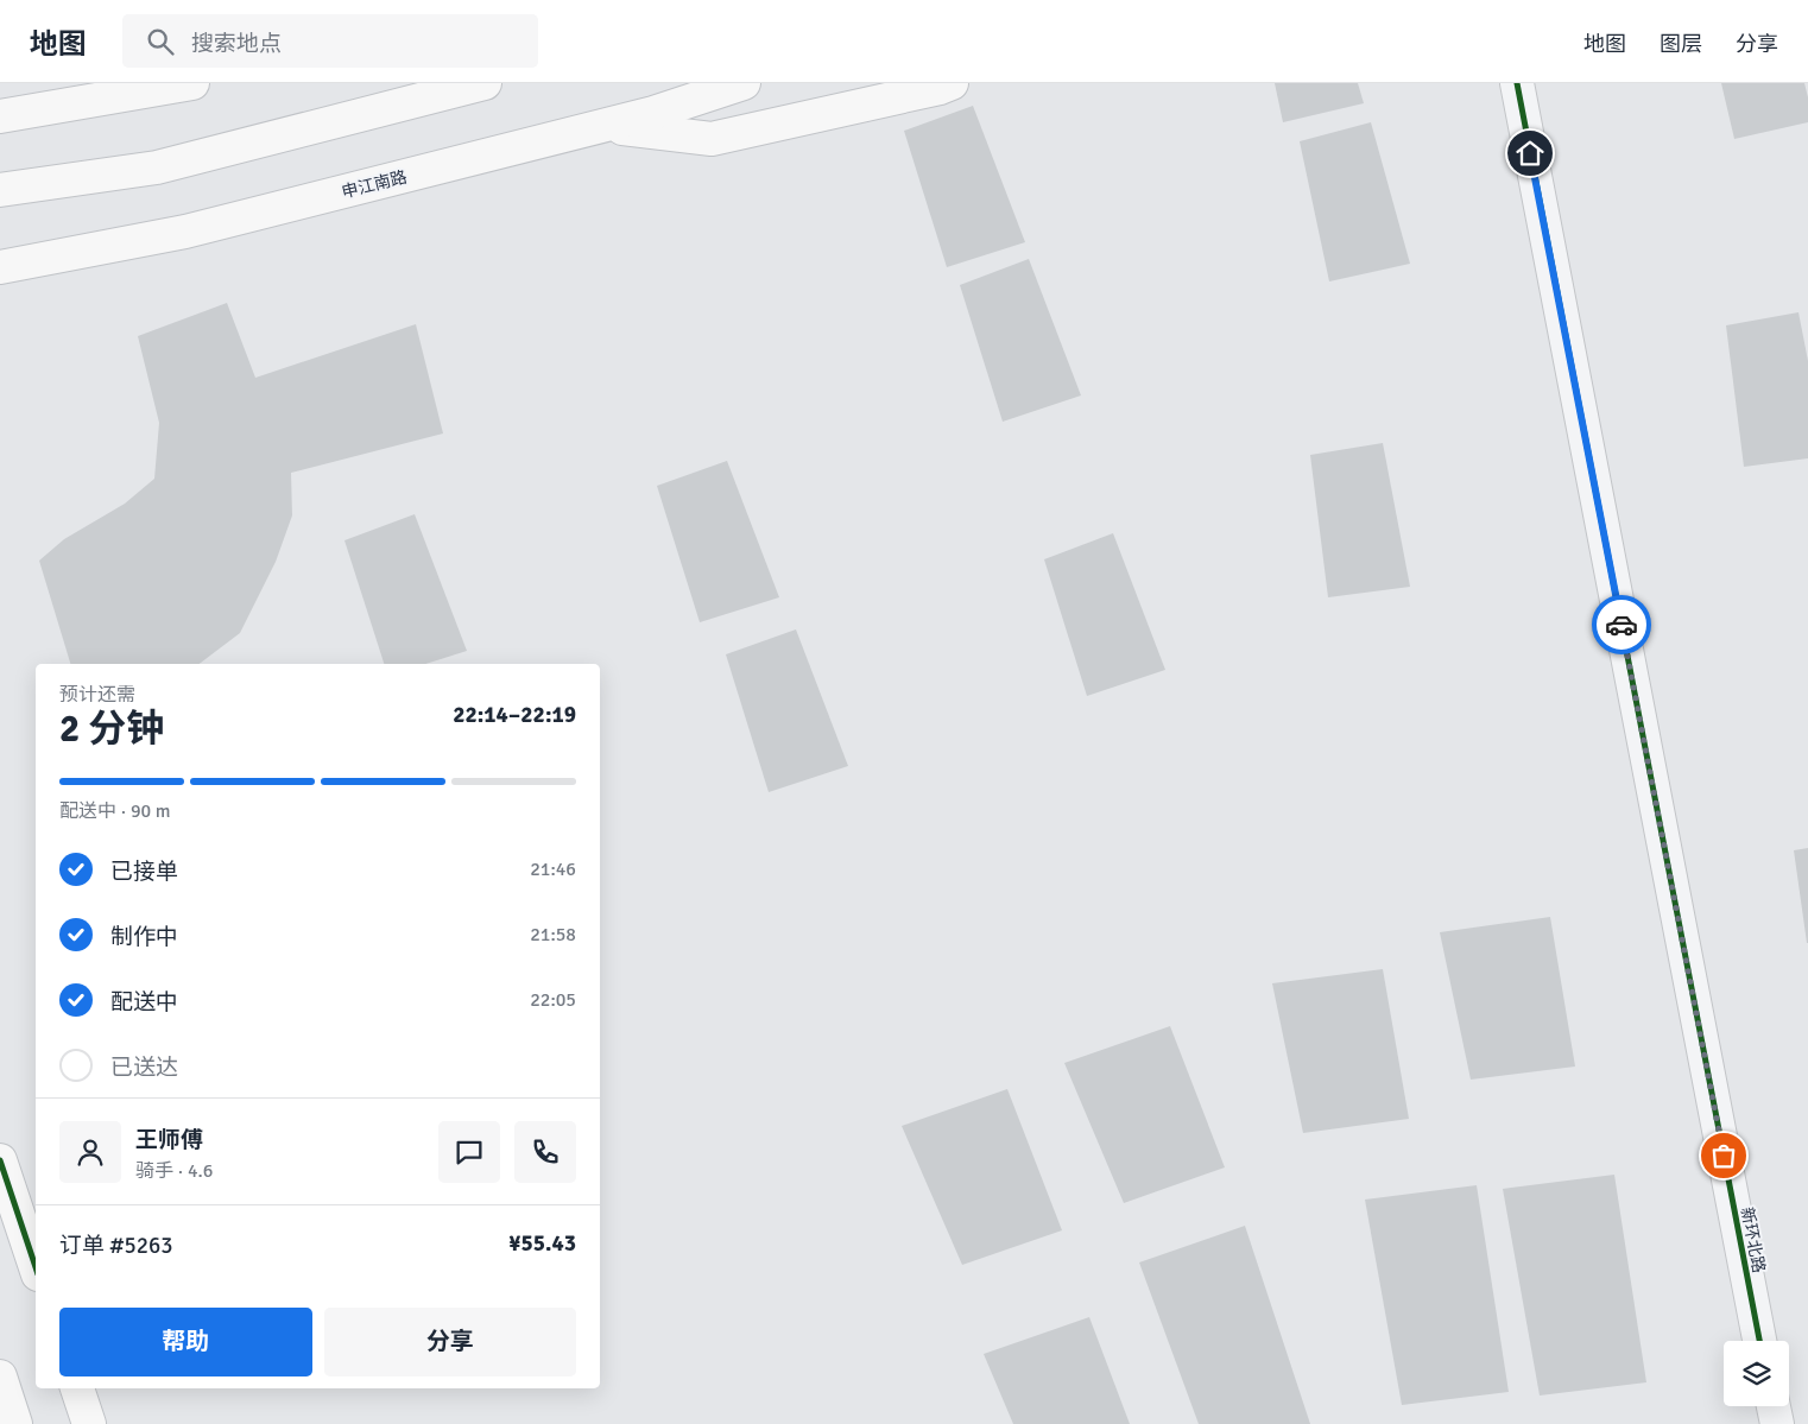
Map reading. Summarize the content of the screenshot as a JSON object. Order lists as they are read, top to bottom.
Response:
{
  "streets": {
    "main road": ["申江南路"],
    "street": ["新环北路"]
  },
  "page": {
    "header": "地图",
    "search": "搜索地点",
    "nav": ["地图", "图层", "分享"],
    "heading": ["2 分钟", "预计还需", "22:14–22:19"],
    "panel": [
      "王师傅",
      "骑手 · 4.6",
      "订单 #5263",
      "¥55.43"
    ],
    "bar": "配送中 · 90 m",
    "list": [
      ["已接单", "21:46"],
      ["制作中", "21:58"],
      ["配送中", "22:05"],
      "已送达"
    ],
    "buttons": ["帮助", "分享"]
  }
}
